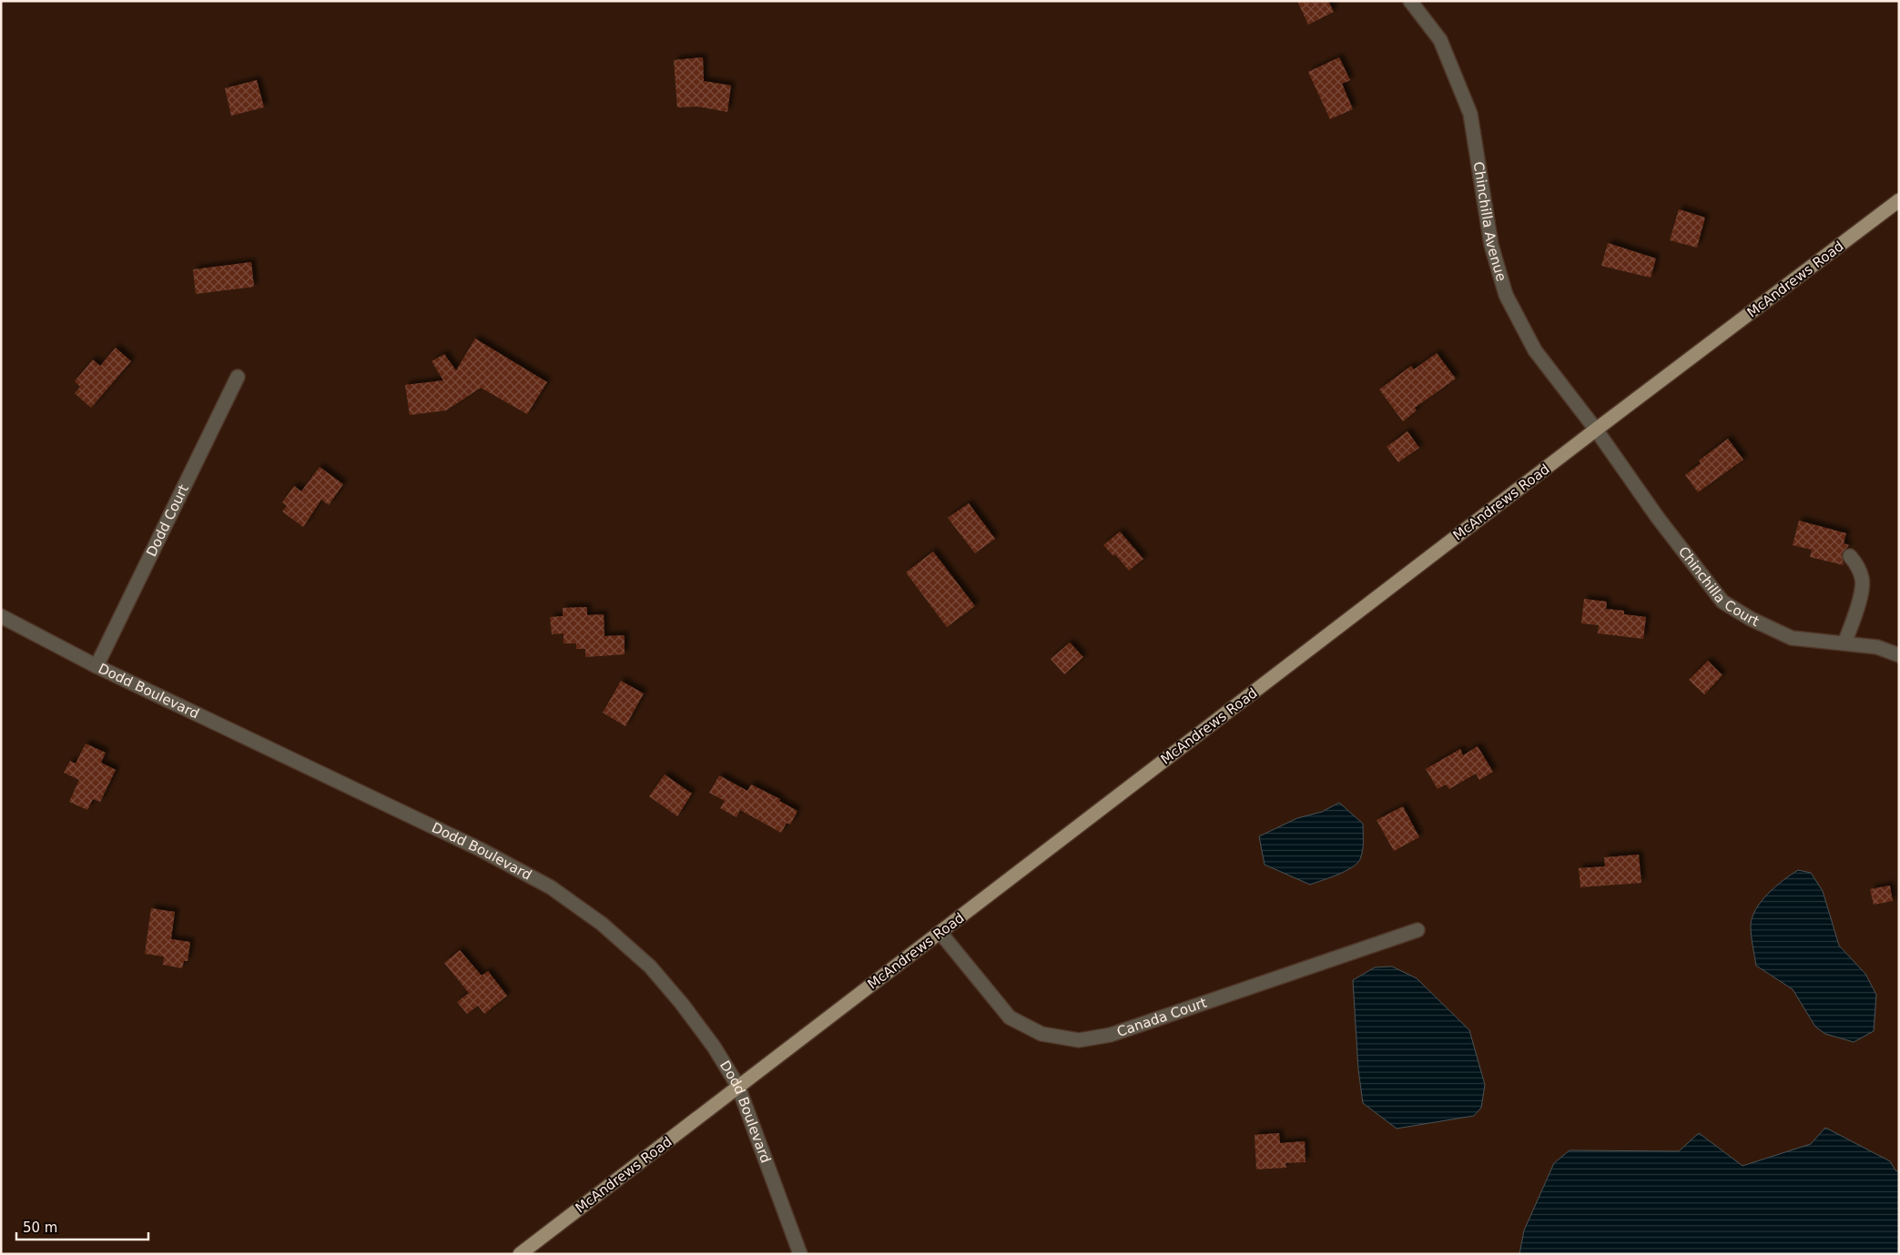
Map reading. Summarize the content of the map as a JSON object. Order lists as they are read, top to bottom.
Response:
{
  "streets": {
    "main road": ["McAndrews Road"],
    "street": [
      "Chinchilla Avenue",
      "Dodd Court",
      "Chinchilla Court",
      "Dodd Boulevard",
      "Canada Court"
    ]
  },
  "crossings": [
    ["Chinchilla Avenue", "McAndrews Road"],
    ["Chinchilla Avenue", "Chinchilla Court"],
    ["McAndrews Road", "Chinchilla Court"],
    ["McAndrews Road", "Dodd Boulevard"],
    ["McAndrews Road", "Canada Court"],
    ["Dodd Court", "Dodd Boulevard"]
  ],
  "scale_bar": "50 m"
}
